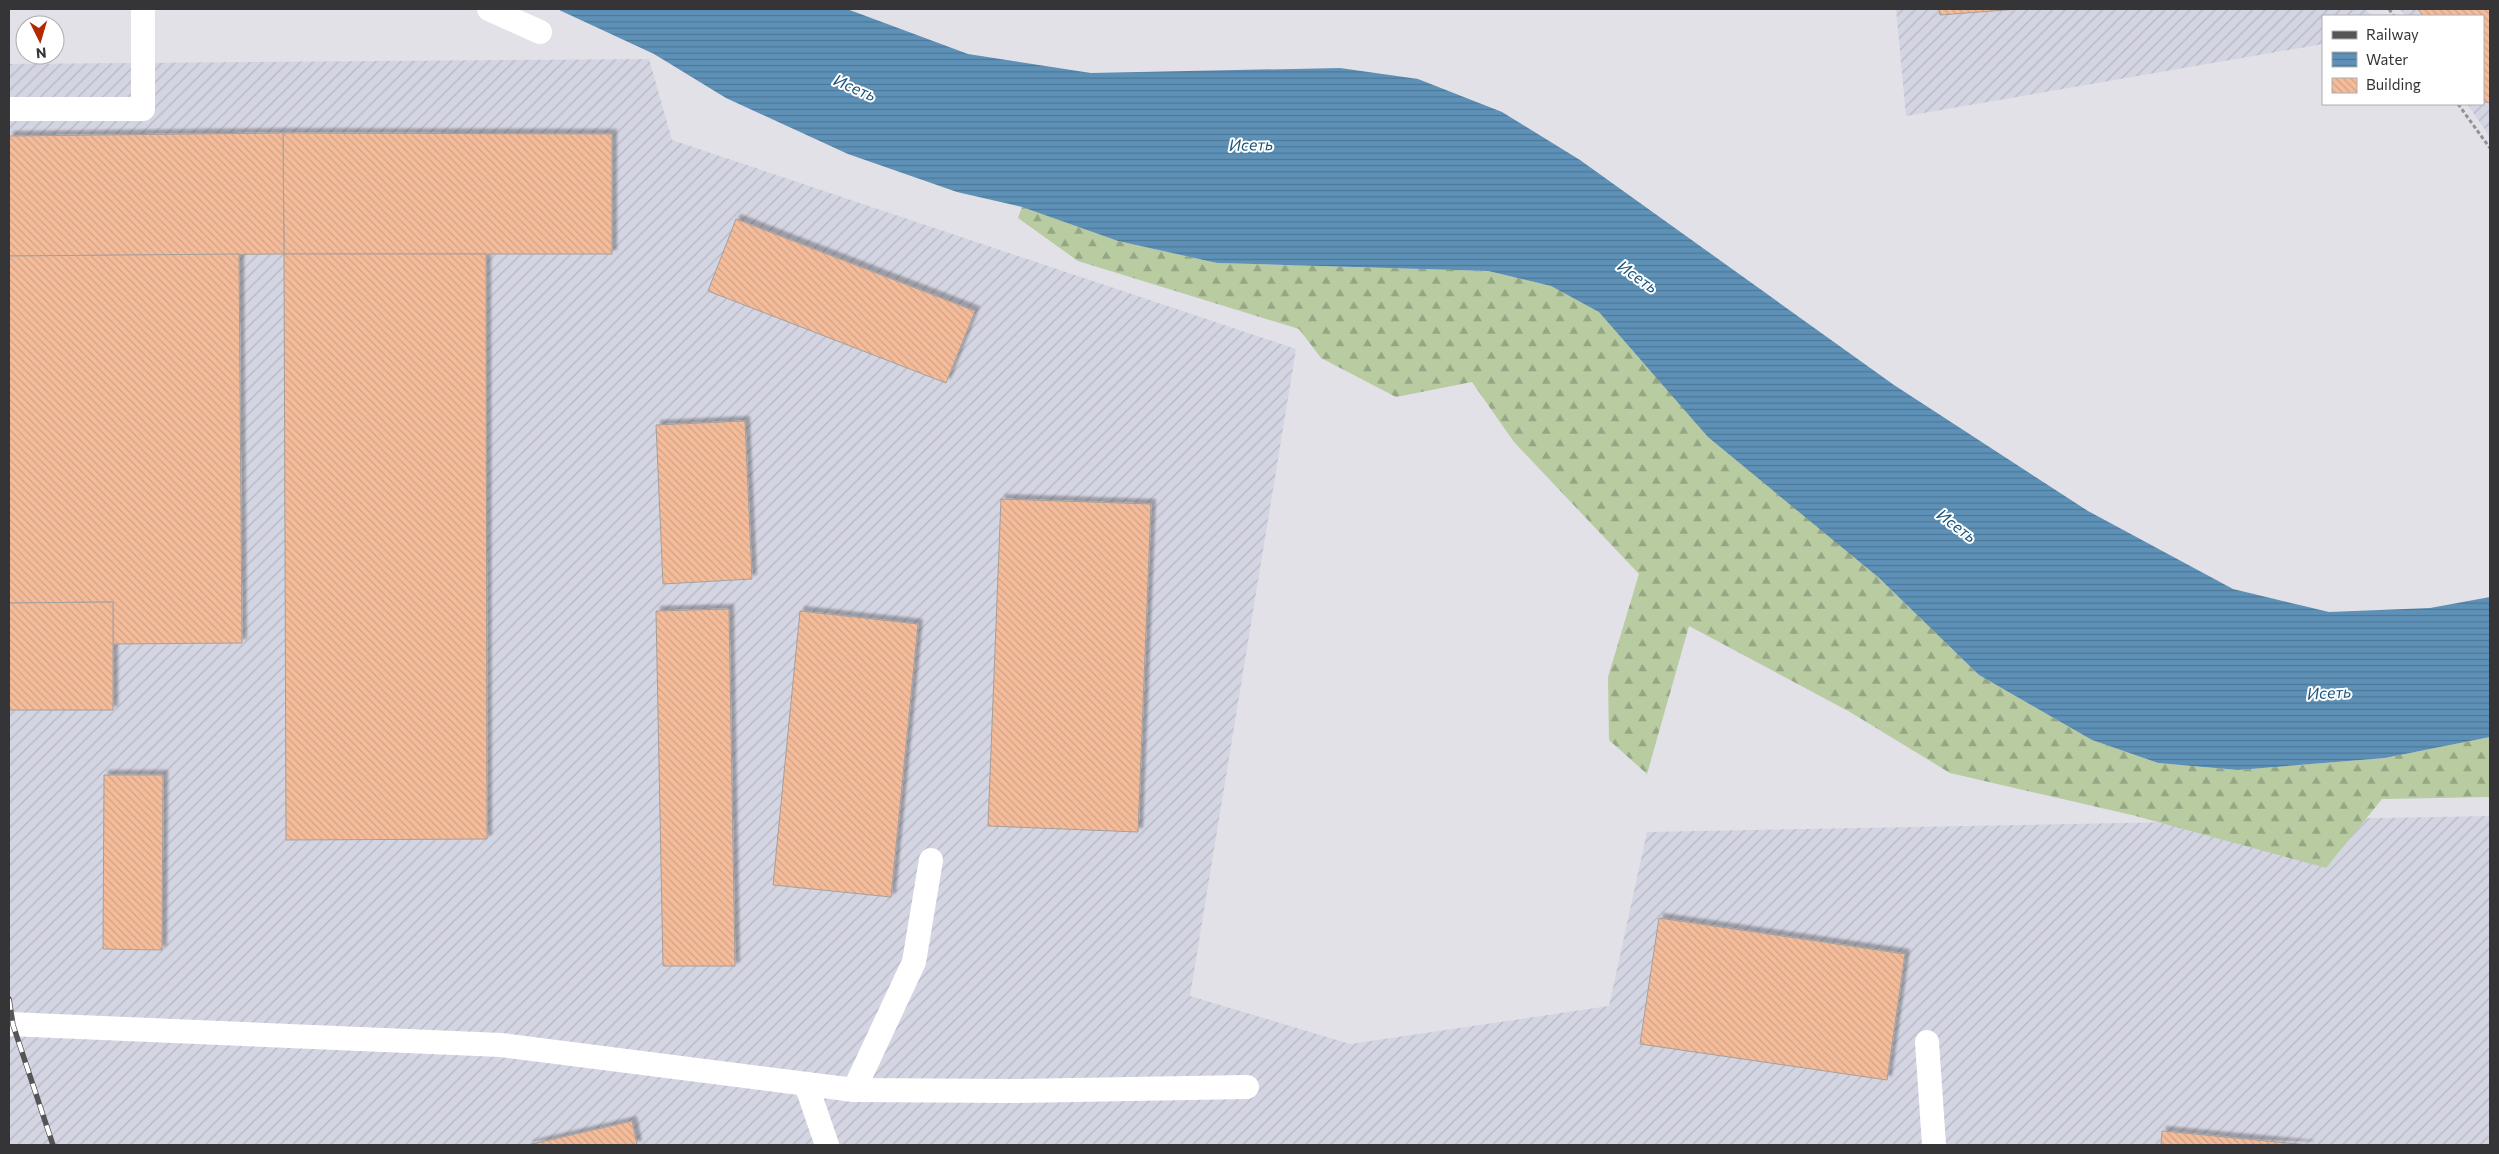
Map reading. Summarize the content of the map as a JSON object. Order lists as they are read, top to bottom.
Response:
{
  "water": ["Исеть"],
  "legend": ["Railway", "Water", "Building"],
  "north": "bottom"
}
